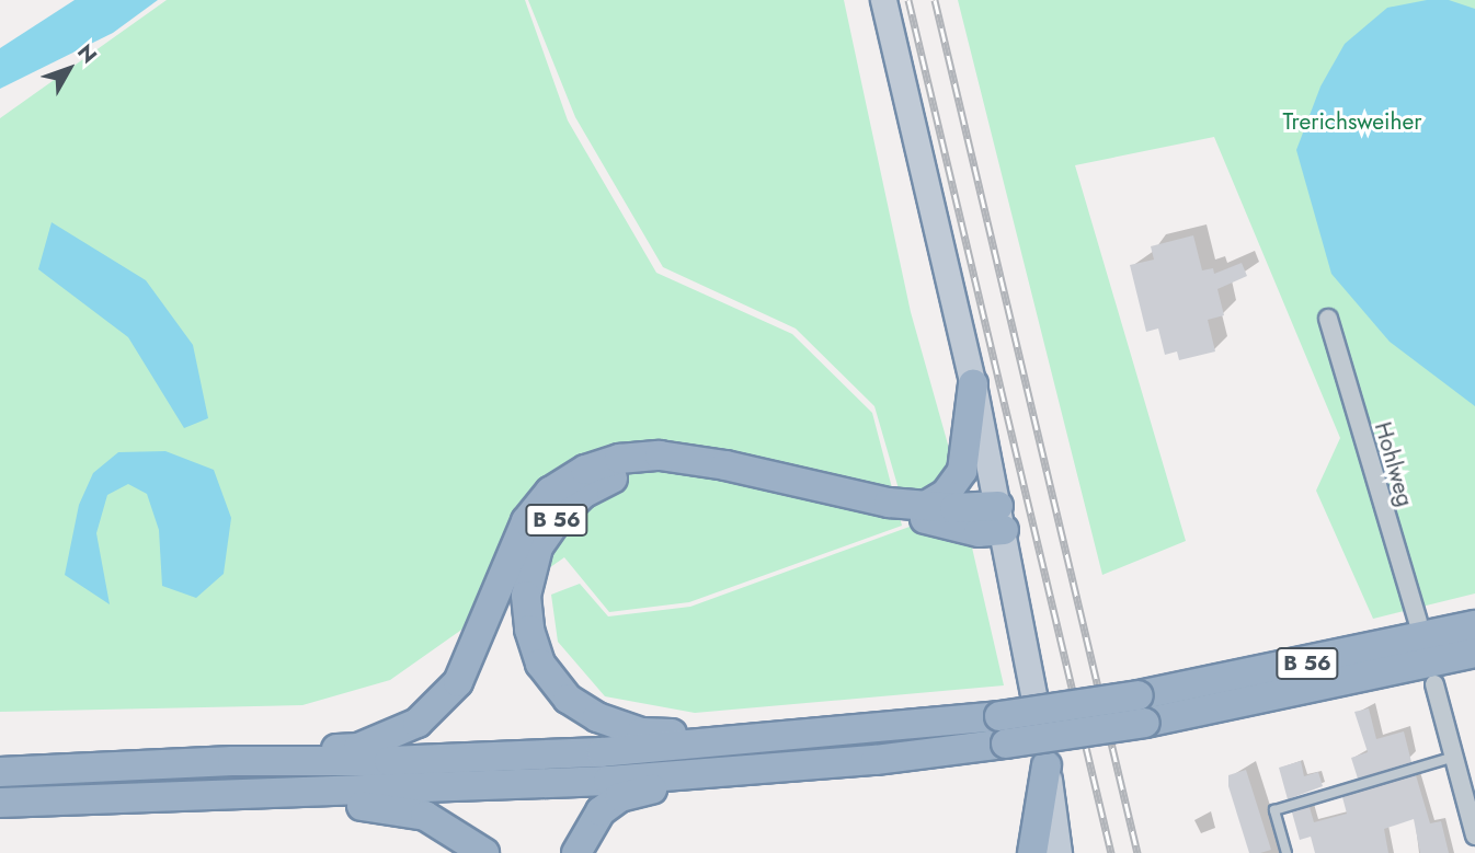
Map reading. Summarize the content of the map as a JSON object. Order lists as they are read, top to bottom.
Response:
{
  "streets": {
    "highway": ["B 56"],
    "street": ["Hohlweg"]
  },
  "parks": ["Trerichsweiher"],
  "north": "top right"
}
